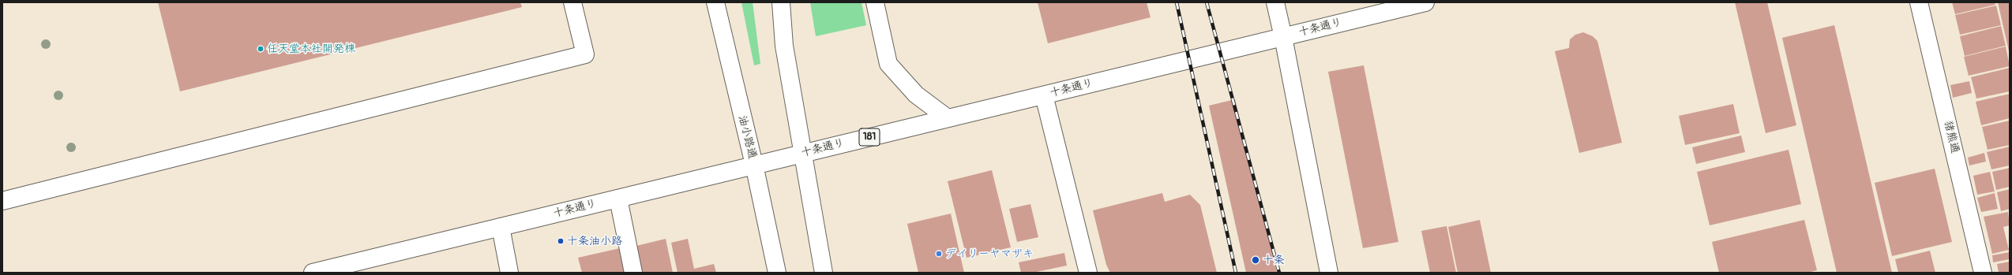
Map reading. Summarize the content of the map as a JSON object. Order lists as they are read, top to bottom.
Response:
{
  "streets": {
    "street": [
      "十条通り",
      "油小路通",
      "181",
      "猪熊通"
    ]
  },
  "crossings": [
    ["十条通り", "油小路通"]
  ],
  "places": [
    "任天堂本社開発棟",
    "十条油小路",
    "デイリーヤマザキ",
    "十条"
  ]
}
